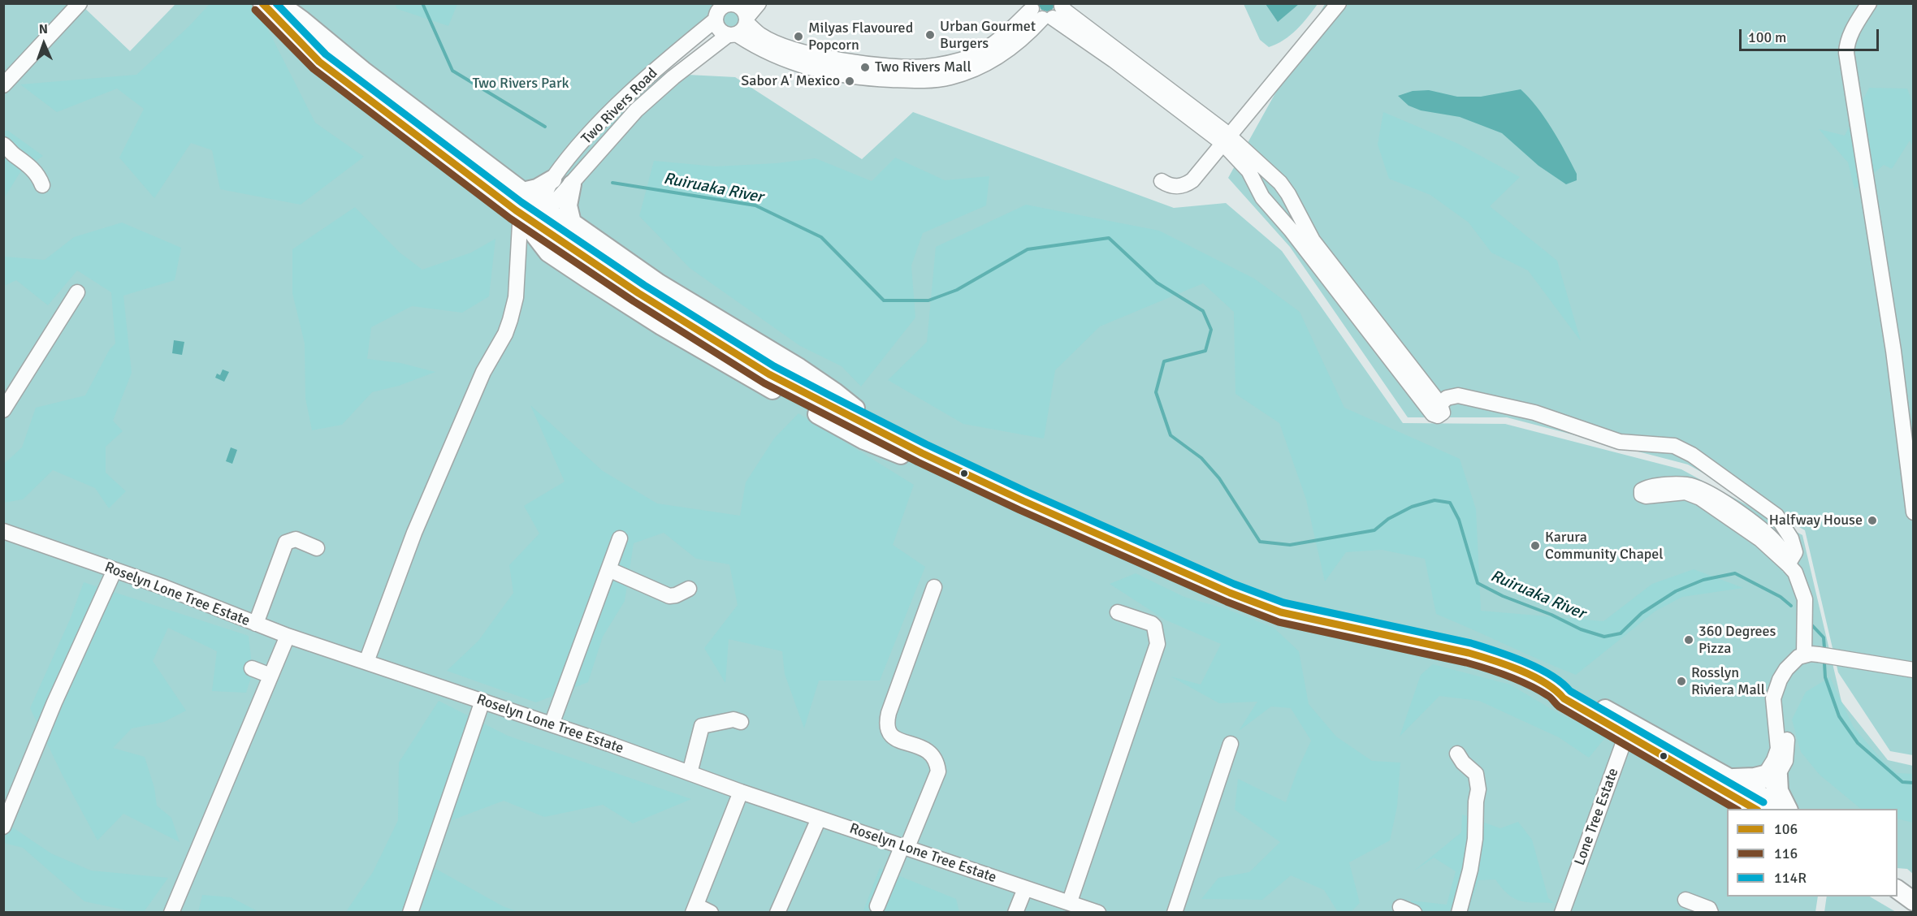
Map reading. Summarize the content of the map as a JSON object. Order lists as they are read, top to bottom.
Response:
{
  "streets": {
    "street": ["Two Rivers Road", "Roselyn Lone Tree Estate", "Lone Tree Estate"]
  },
  "water": ["Ruiruaka River"],
  "parks": ["Two Rivers Park"],
  "places": [
    "Urban Gourmet Burgers",
    "Milyas Flavoured Popcorn",
    "Two Rivers Mall",
    "Sabor A' Mexico",
    "Halfway House",
    "Karura Community Chapel",
    "360 Degrees Pizza",
    "Rosslyn Riviera Mall"
  ],
  "lines": ["transit line 106", "transit line 114R", "transit line 116"],
  "legend": ["106", "116", "114R"],
  "scale_bar": "100 m",
  "north": "top"
}
